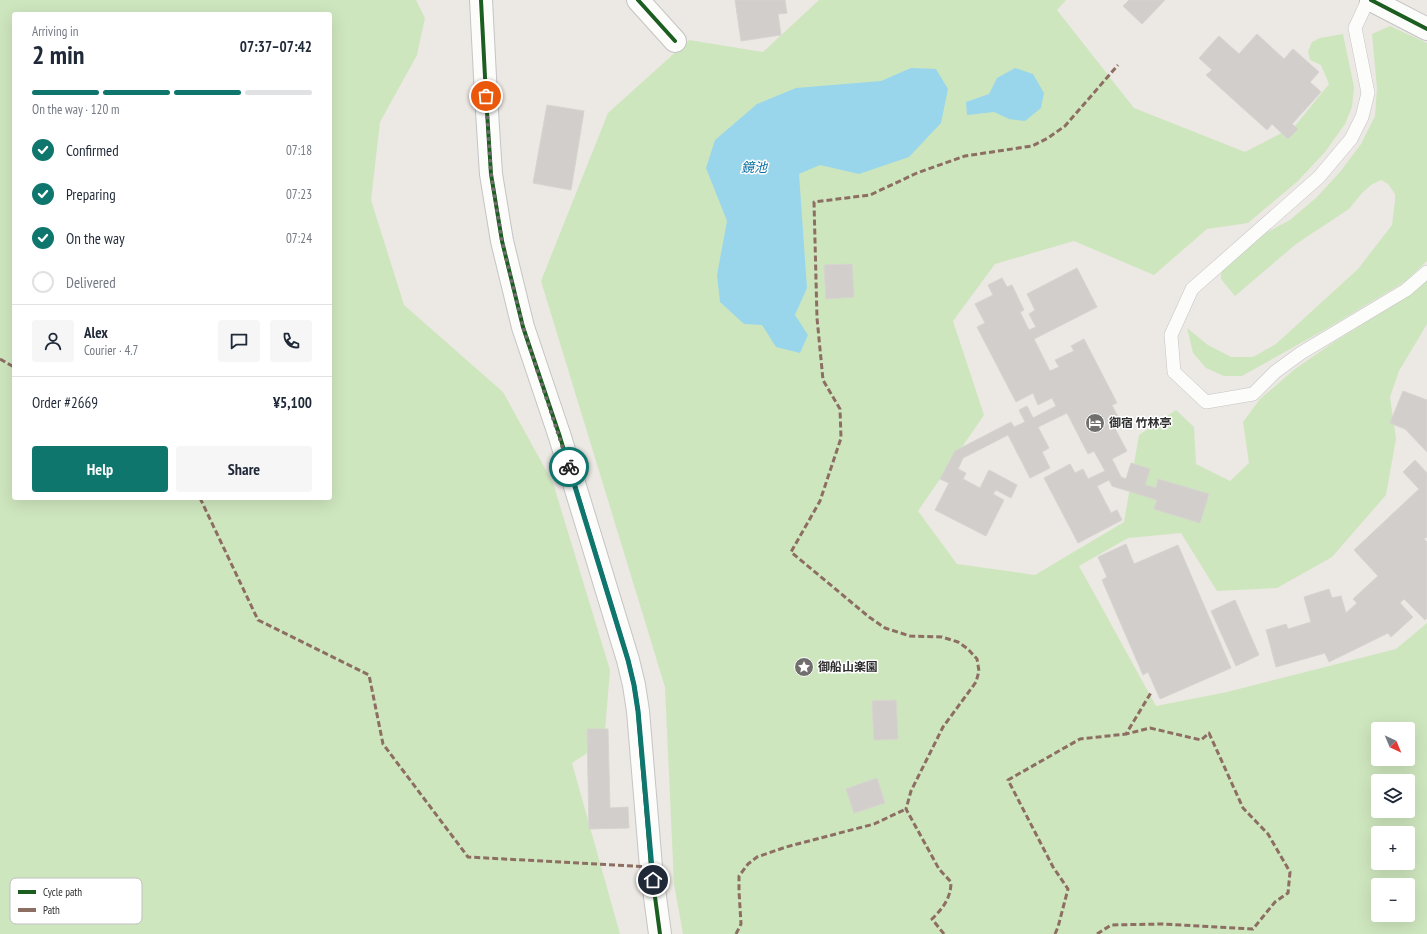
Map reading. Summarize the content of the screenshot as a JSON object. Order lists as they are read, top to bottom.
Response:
{
  "water": ["鏡池"],
  "places": {
    "hotel": ["御宿 竹林亭"],
    "place": ["御船山楽園"]
  },
  "legend": ["Cycle path", "Path"],
  "north": "bottom right",
  "page": {
    "heading": ["2 min", "Arriving in", "07:37–07:42"],
    "panel": [
      "Alex",
      "Courier · 4.7",
      "Order #2669",
      "¥5,100"
    ],
    "bar": "On the way · 120 m",
    "list": [
      ["Confirmed", "07:18"],
      ["Preparing", "07:23"],
      ["On the way", "07:24"],
      "Delivered"
    ],
    "buttons": ["Help", "Share"],
    "map_buttons": ["+", "−"]
  }
}
